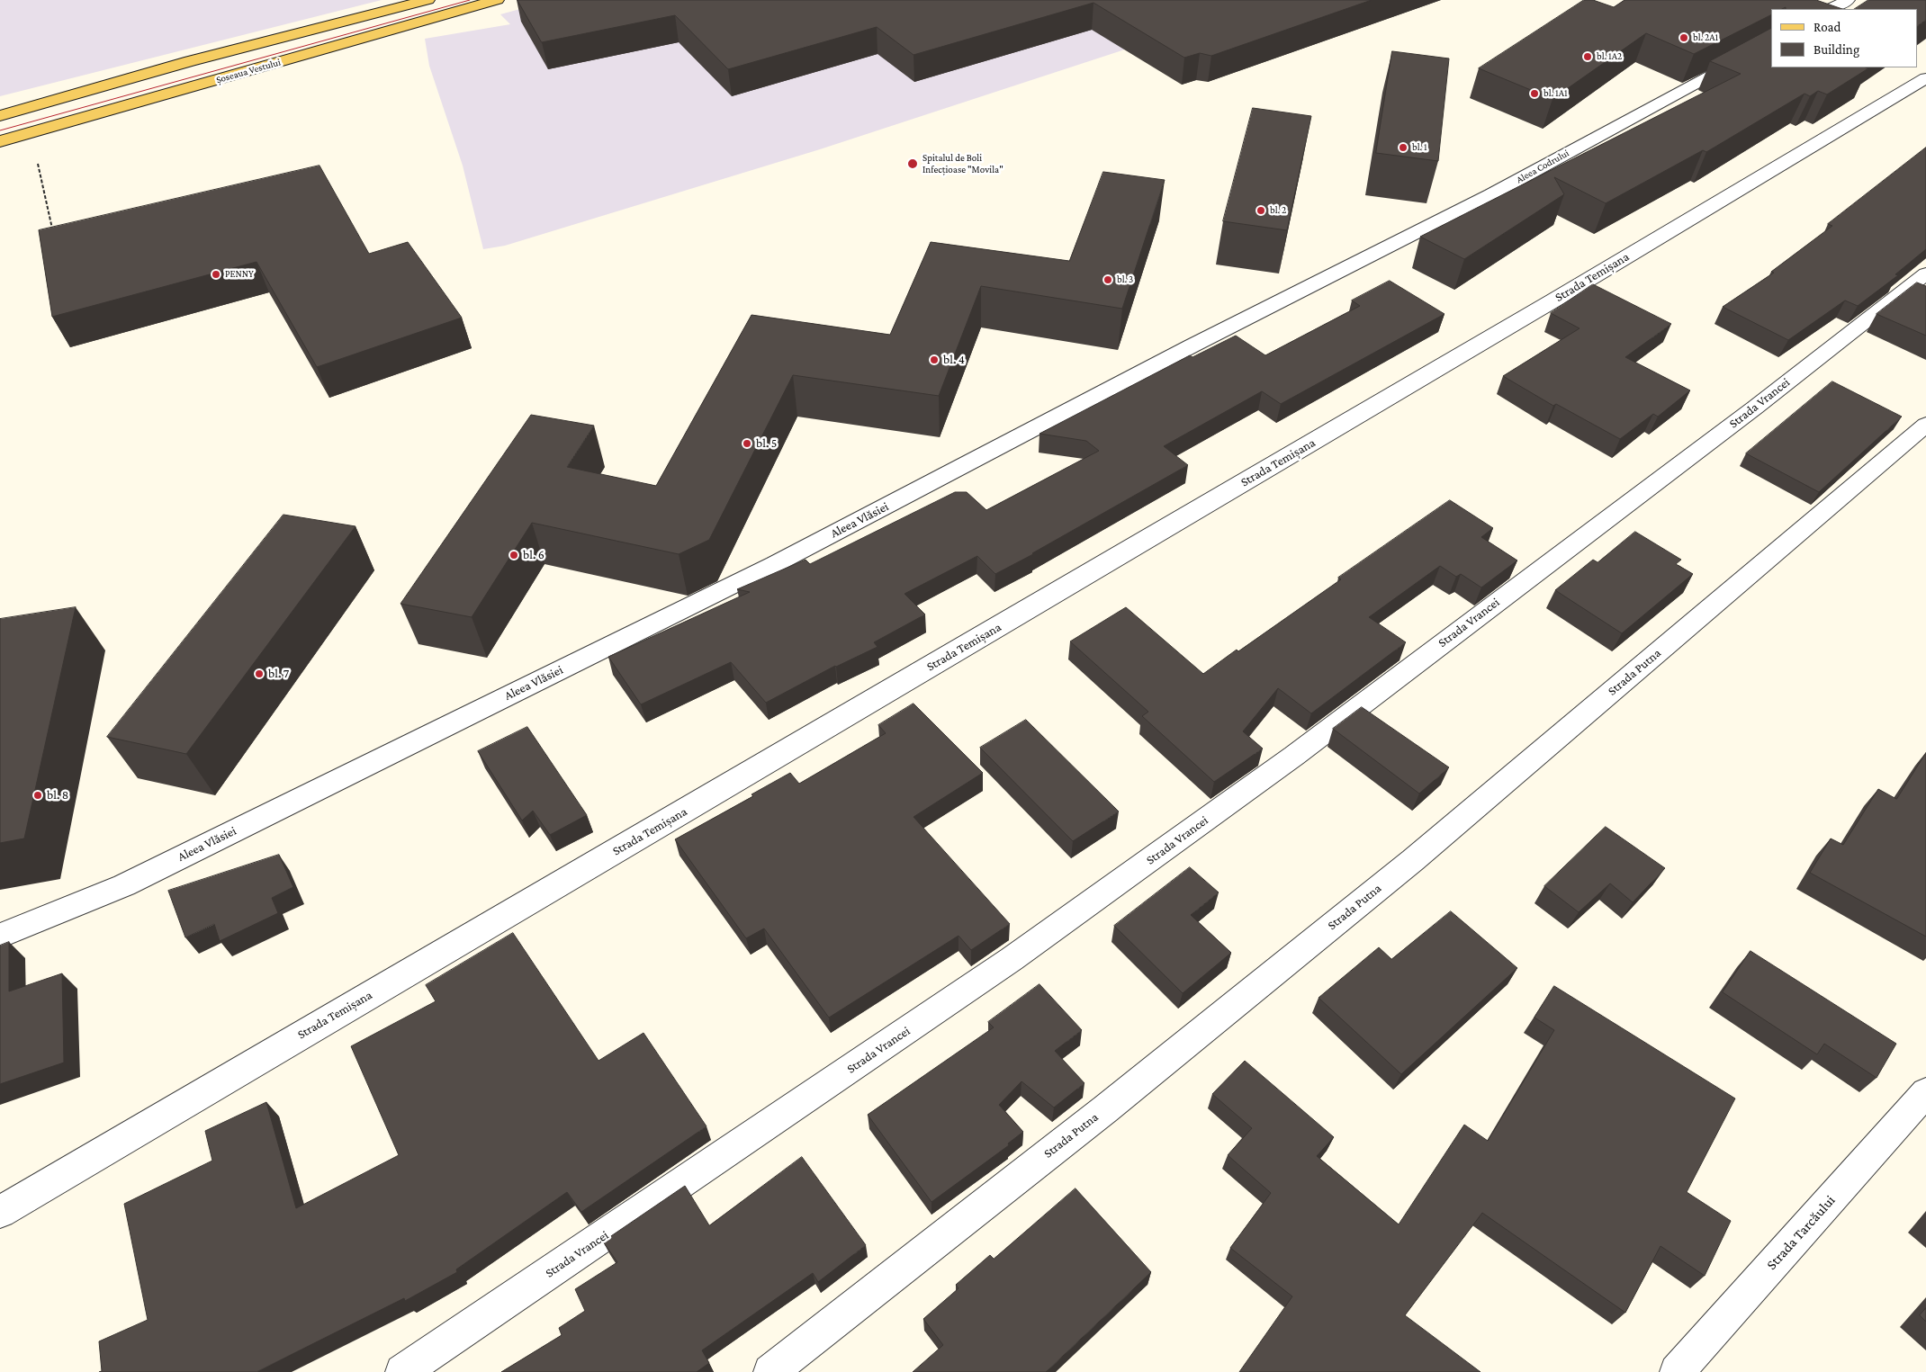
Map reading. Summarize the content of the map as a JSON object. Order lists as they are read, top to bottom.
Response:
{
  "streets": {
    "main road": ["Șoseaua Vestului"],
    "street": [
      "Aleea Codrului",
      "Strada Temișana",
      "Strada Vrancei",
      "Aleea Vlăsiei",
      "Strada Putna",
      "Strada Tarcăului"
    ]
  },
  "crossings": [
    ["Aleea Codrului", "Aleea Vlăsiei"]
  ],
  "places": [
    "bl. 2A1",
    "bl. 1A2",
    "bl. 1A1",
    "bl. 1",
    "Spitalul de Boli Infecțioase \"Movila\"",
    "bl. 2",
    "PENNY",
    "bl. 3",
    "bl. 4",
    "bl. 5",
    "bl. 6",
    "bl. 7",
    "bl. 8"
  ],
  "legend": ["Road", "Building"]
}
